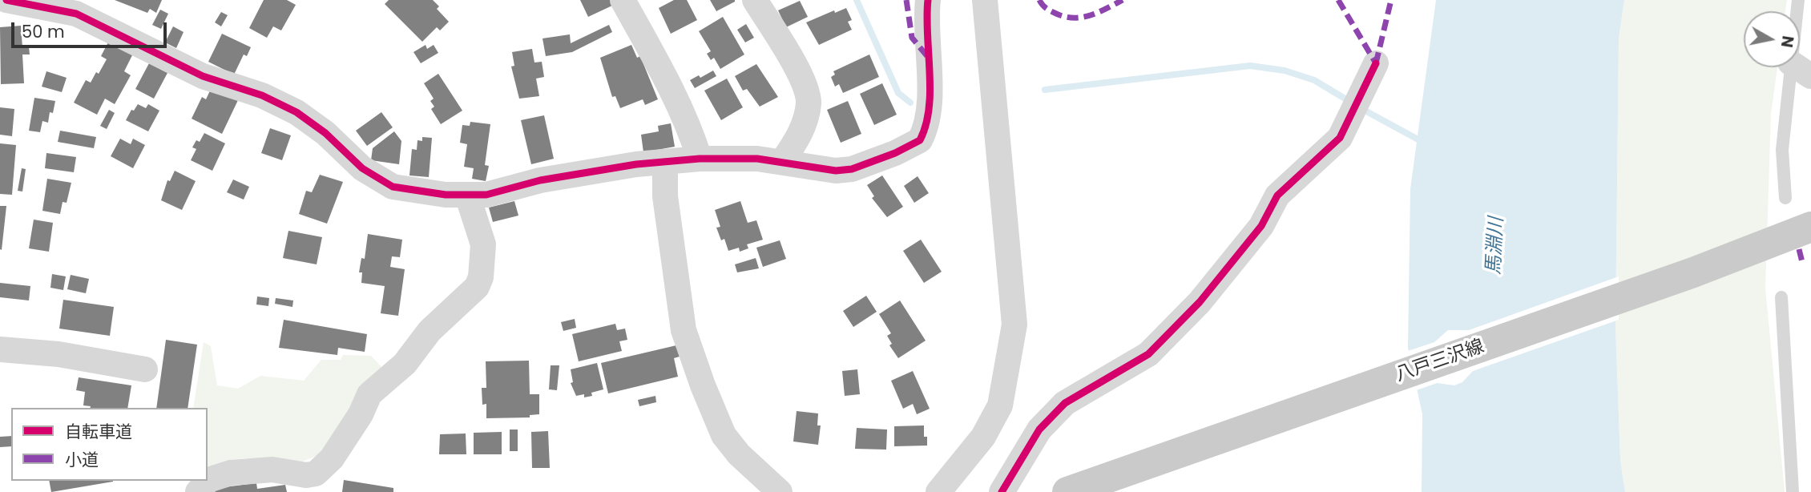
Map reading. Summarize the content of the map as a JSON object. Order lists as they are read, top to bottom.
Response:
{
  "streets": {
    "main road": ["八戸三沢線"]
  },
  "water": ["馬淵川"],
  "legend": ["自転車道", "小道"],
  "scale_bar": "50 m",
  "north": "right"
}
